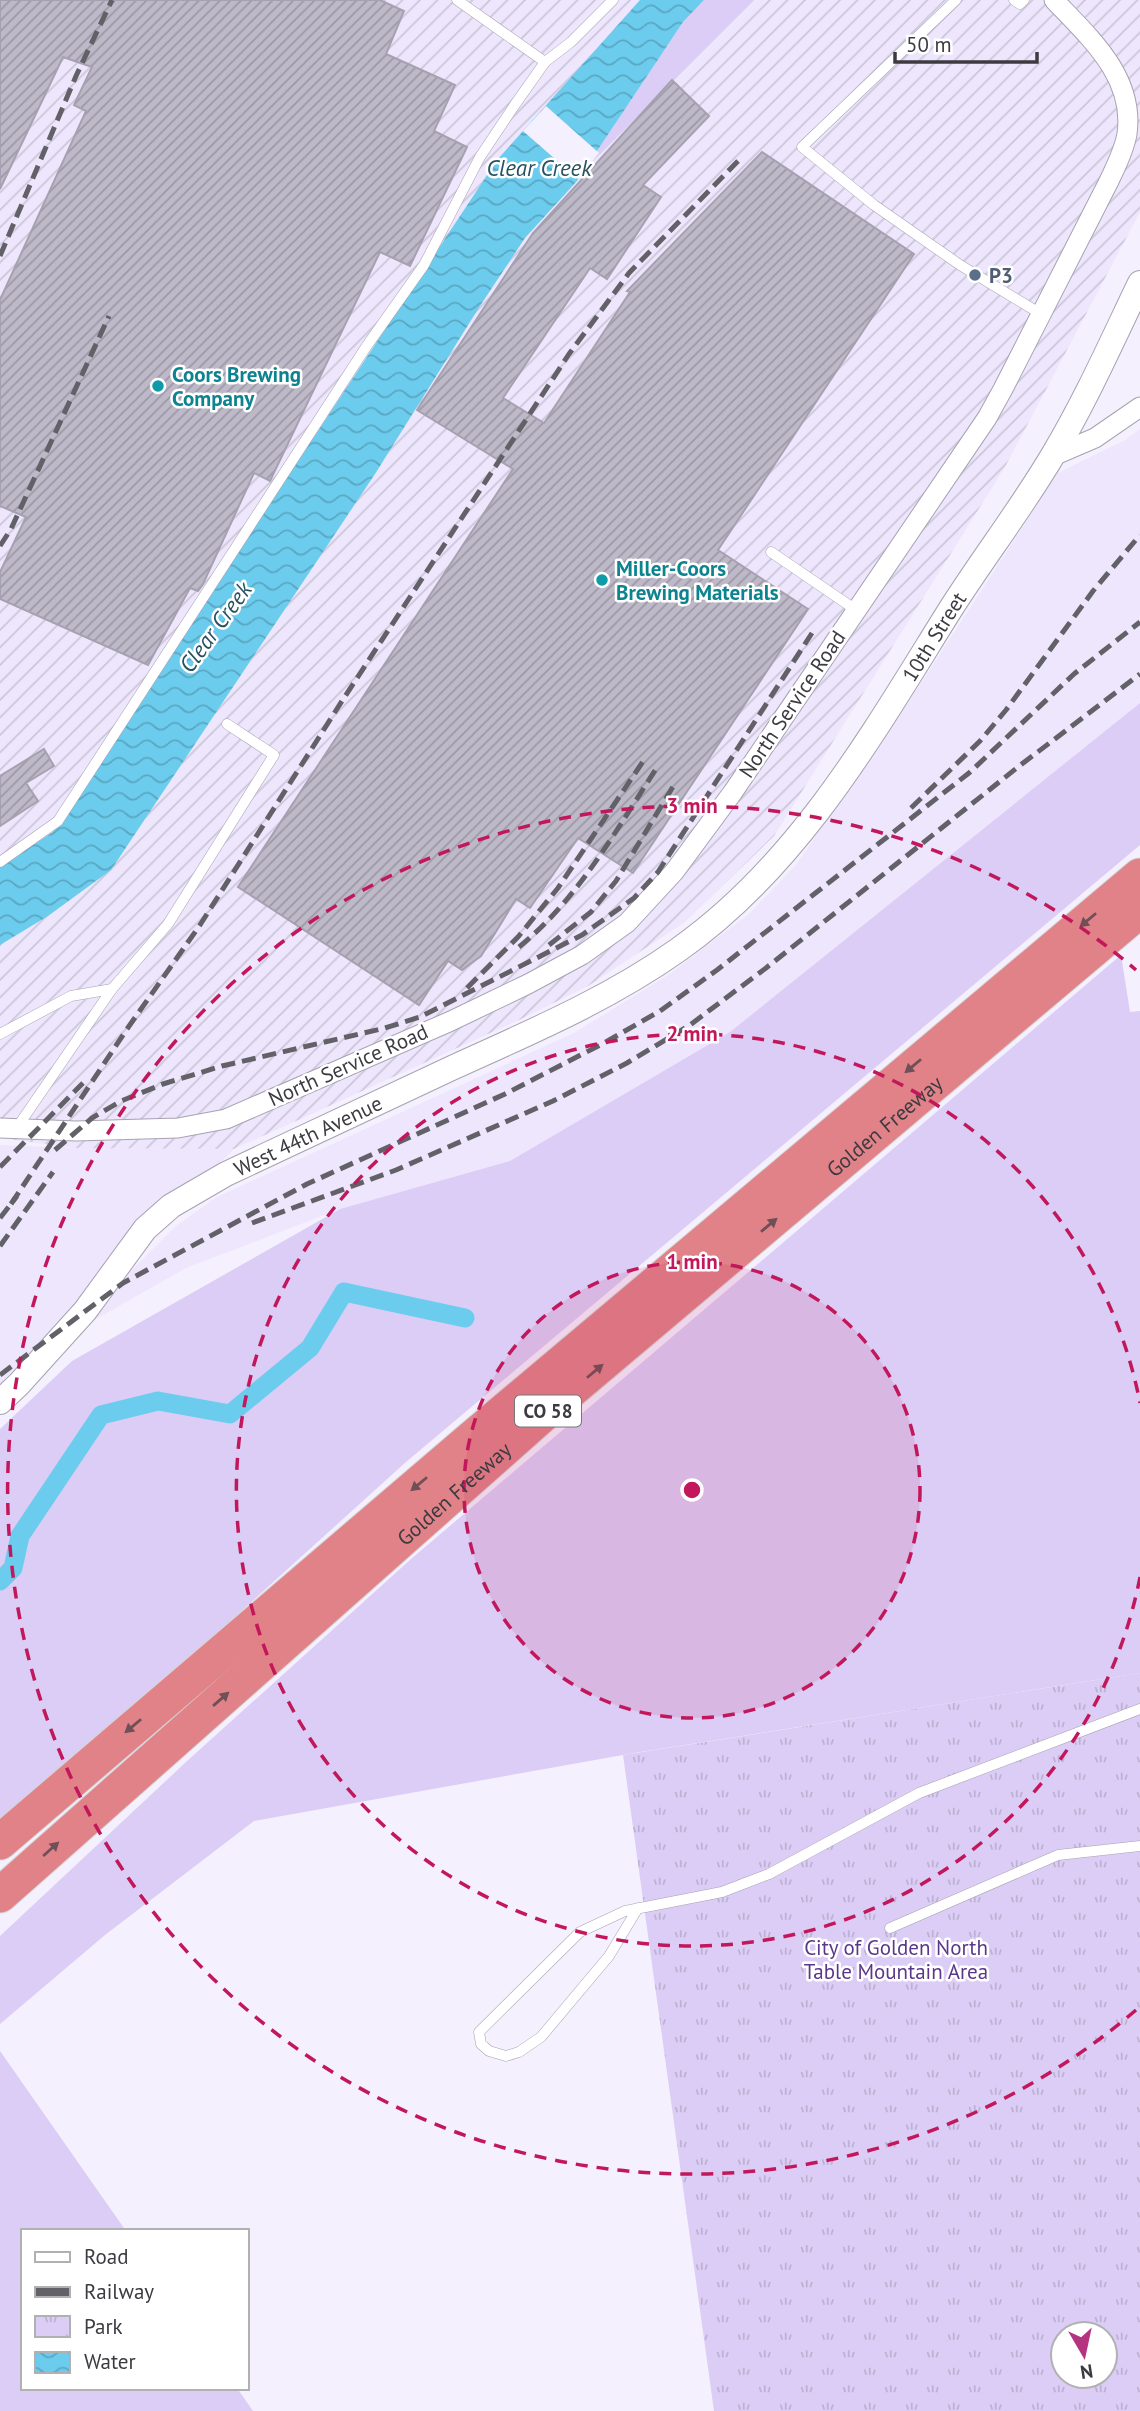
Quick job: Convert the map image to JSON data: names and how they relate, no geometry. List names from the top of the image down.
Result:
{
  "streets": {
    "highway": ["Golden Freeway", "CO 58"],
    "street": ["10th Street", "North Service Road", "West 44th Avenue"]
  },
  "crossings": [
    ["10th Street", "West 44th Avenue"]
  ],
  "water": ["Clear Creek"],
  "parks": ["City of Golden North Table Mountain Area"],
  "places": ["P3", "Coors Brewing Company", "Miller-Coors Brewing Materials"],
  "legend": [
    "Road",
    "Railway",
    "Park",
    "Water"
  ],
  "scale_bar": "50 m",
  "north": "bottom",
  "rings": ["3 min", "2 min", "1 min"]
}
